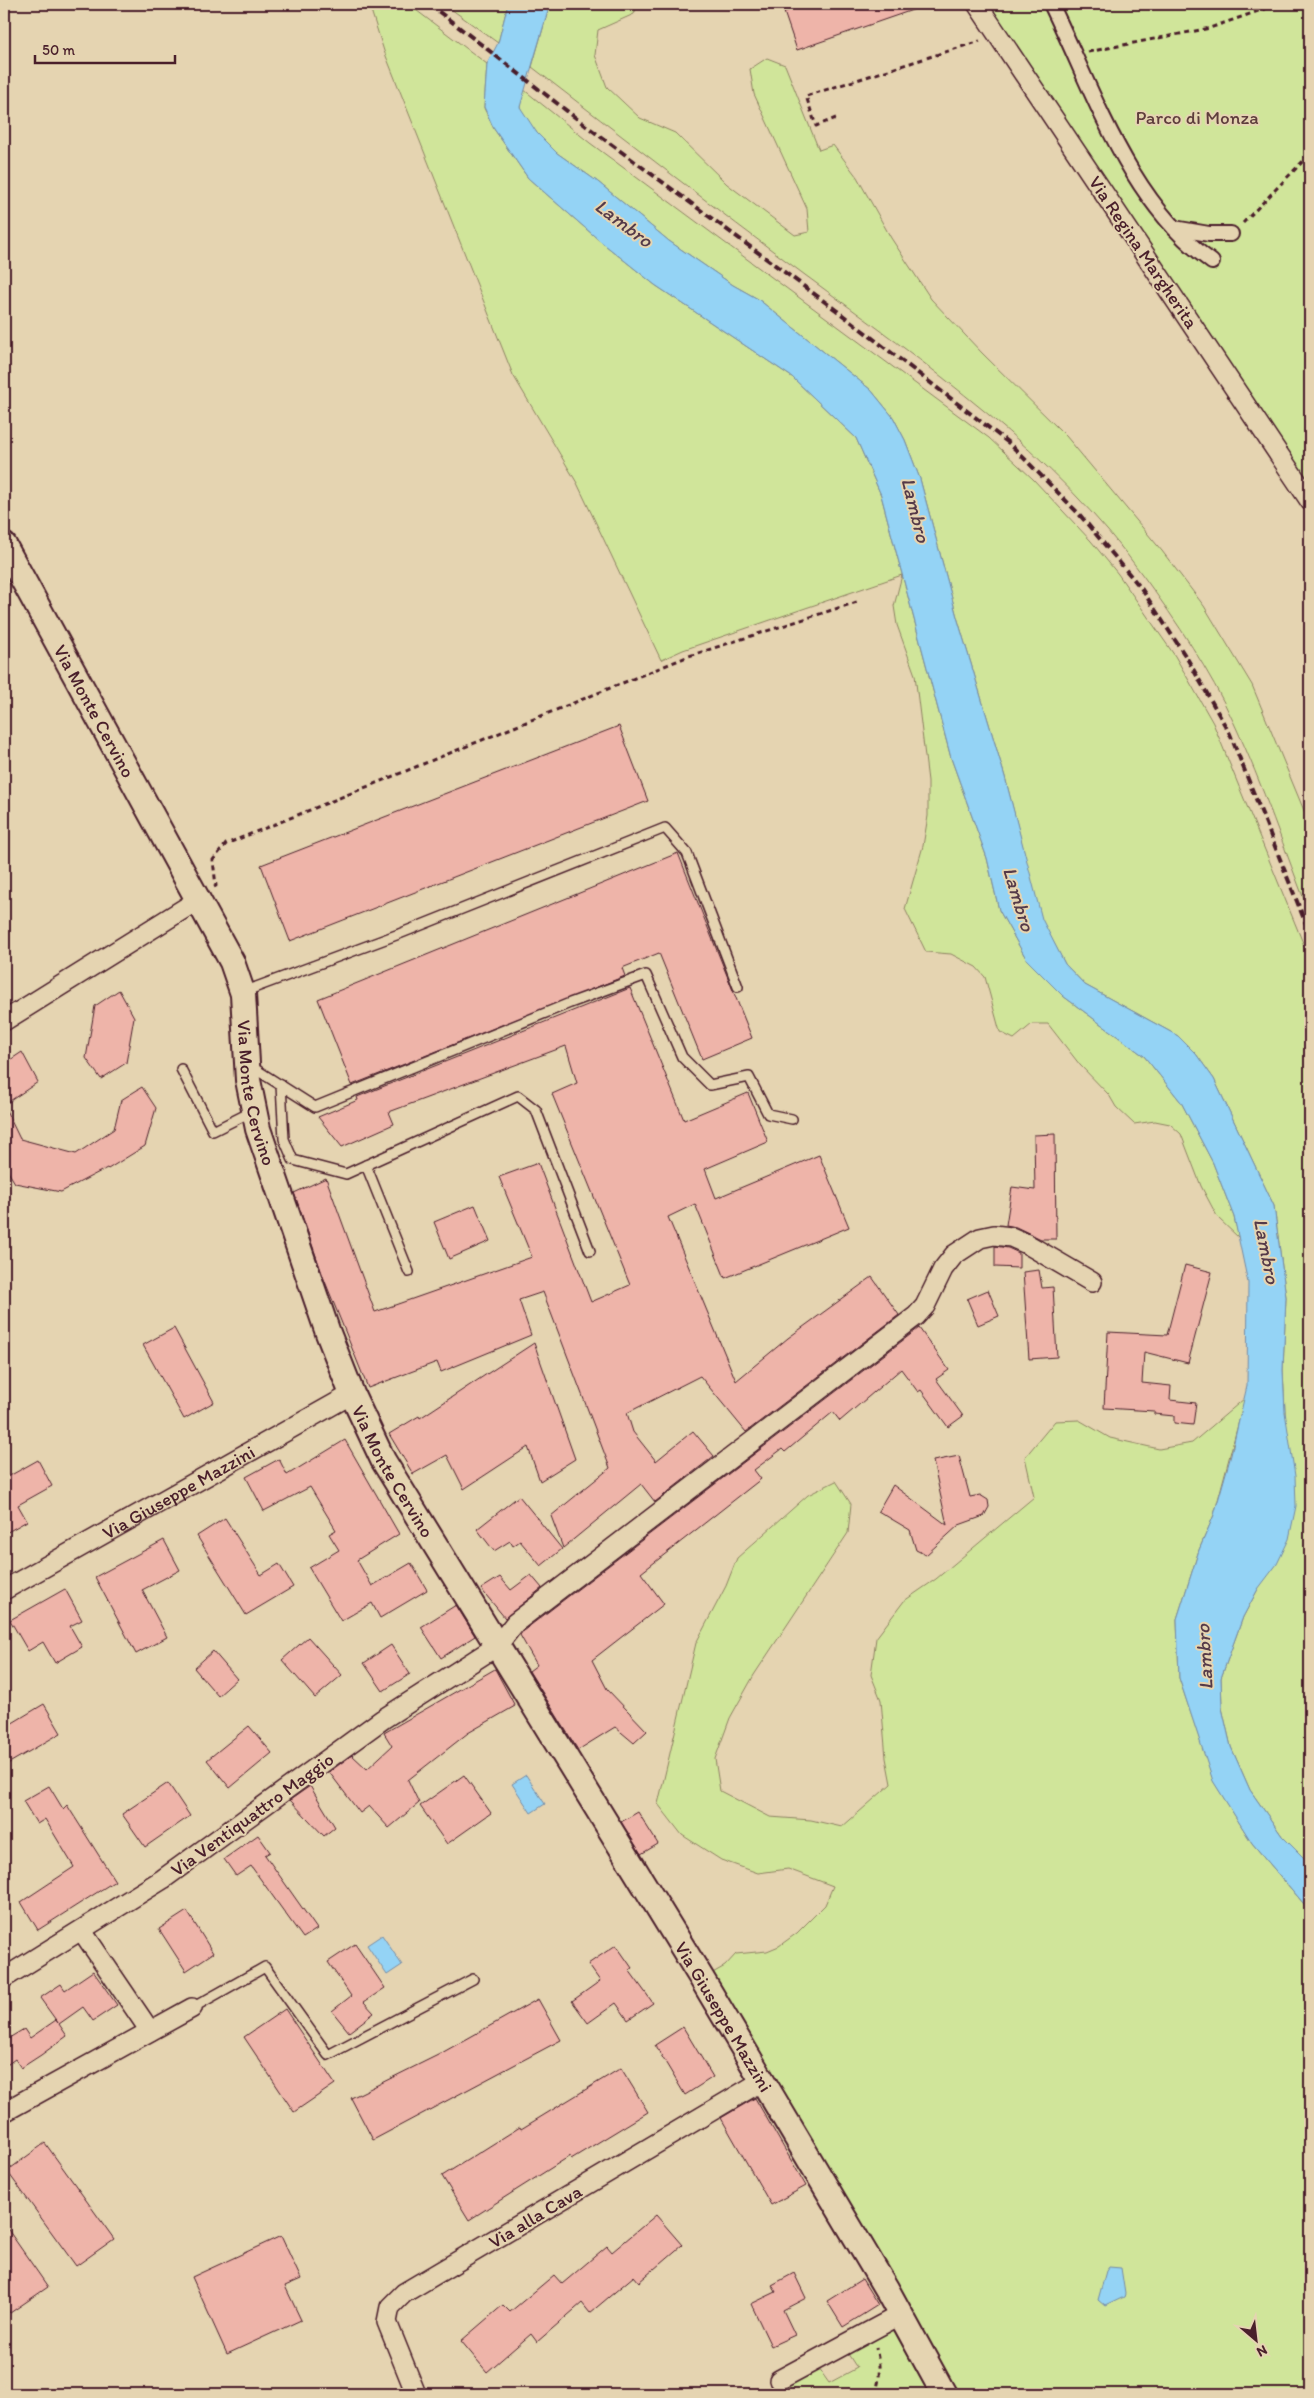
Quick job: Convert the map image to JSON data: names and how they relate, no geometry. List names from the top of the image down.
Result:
{
  "streets": {
    "street": [
      "Via Regina Margherita",
      "Via Monte Cervino",
      "Via Giuseppe Mazzini",
      "Via Ventiquattro Maggio",
      "Via alla Cava"
    ]
  },
  "crossings": [
    ["Via Monte Cervino", "Via Giuseppe Mazzini"],
    ["Via Monte Cervino", "Via Ventiquattro Maggio"],
    ["Via Giuseppe Mazzini", "Via Ventiquattro Maggio"],
    ["Via Giuseppe Mazzini", "Via alla Cava"]
  ],
  "water": ["Lambro"],
  "parks": ["Parco di Monza"],
  "scale_bar": "50 m",
  "north": "bottom right"
}
